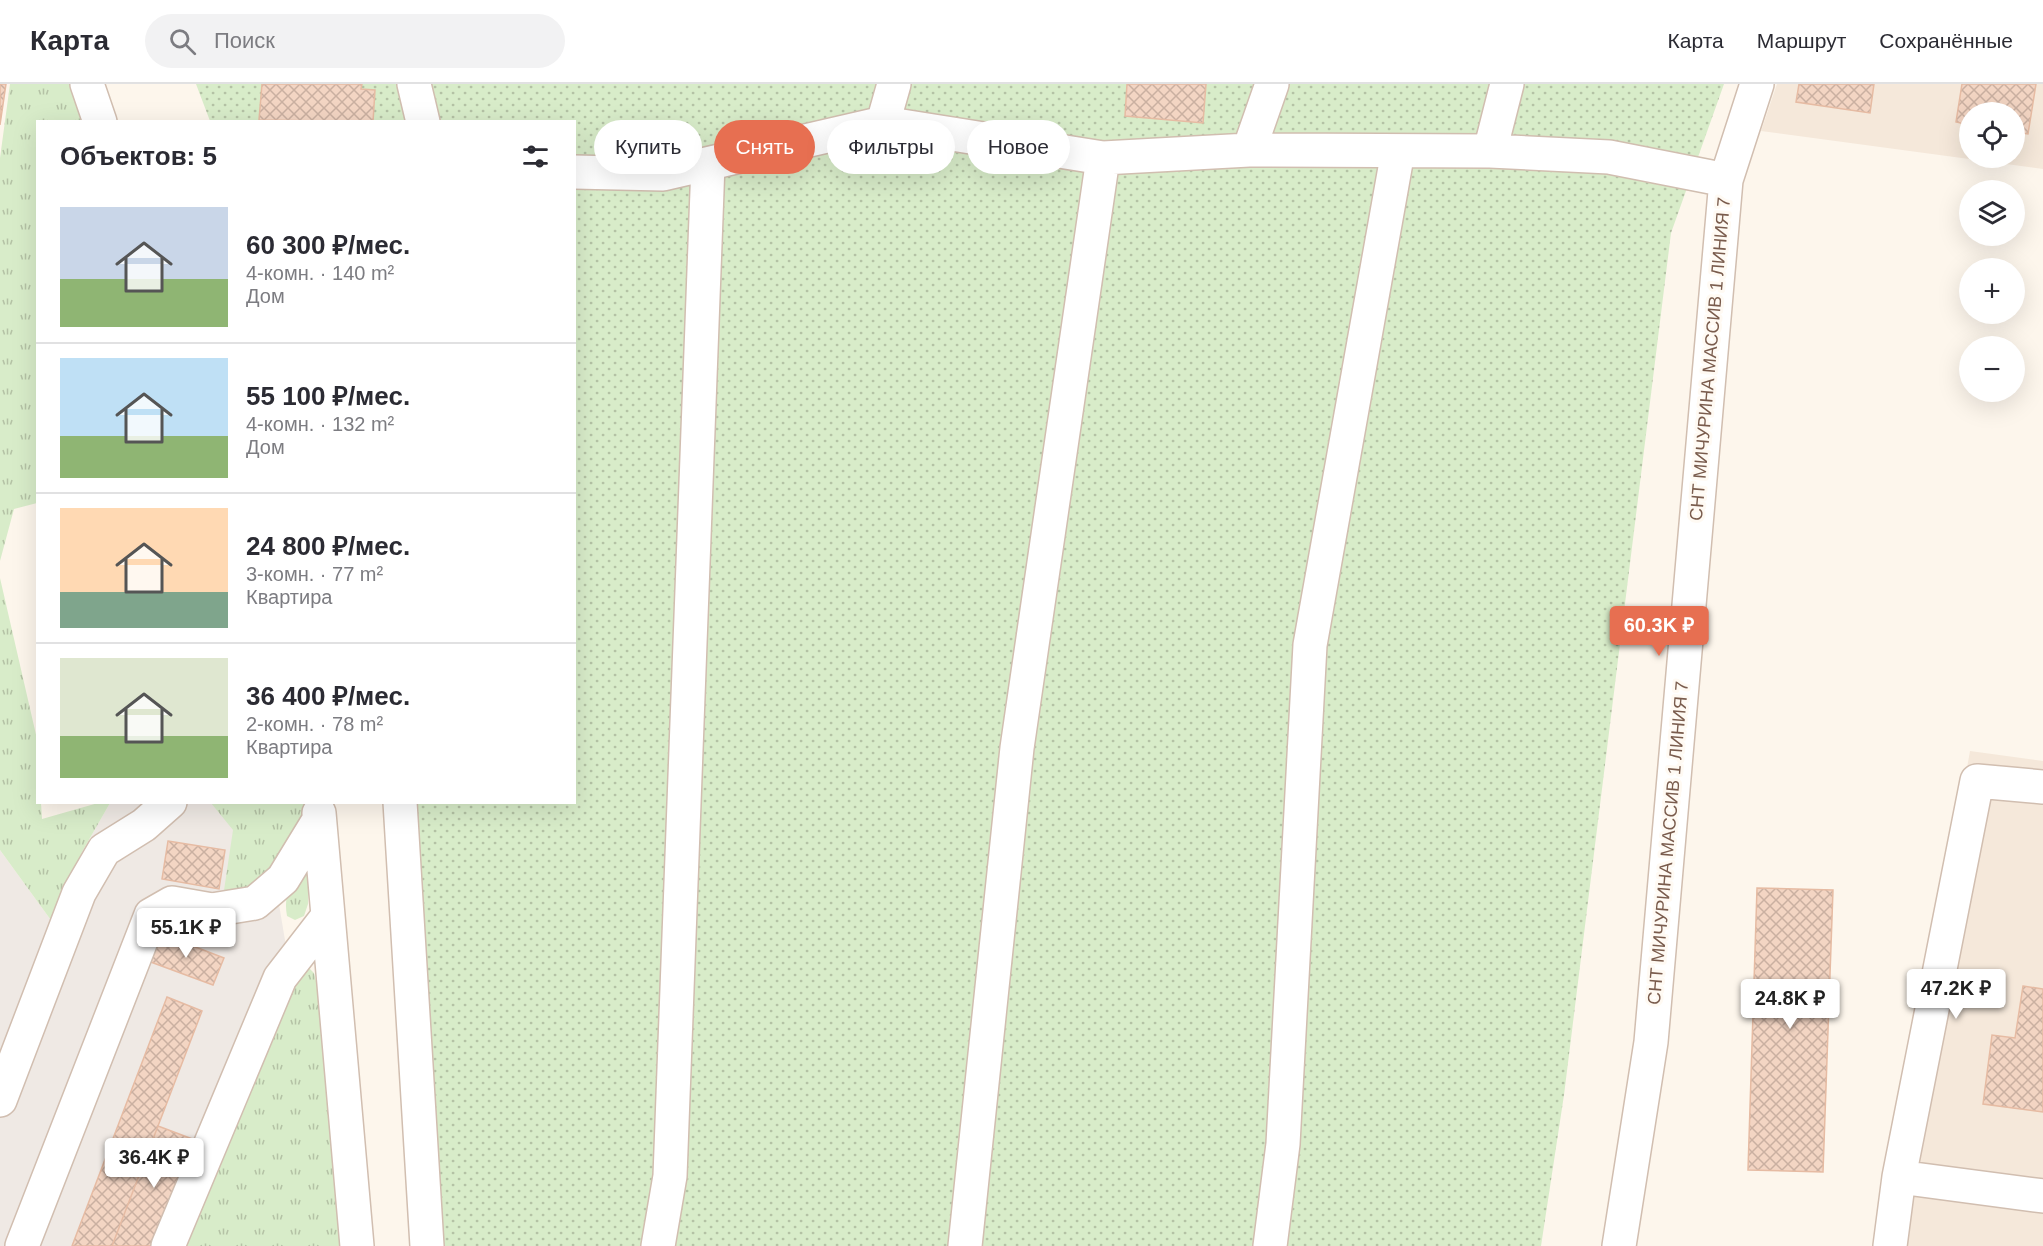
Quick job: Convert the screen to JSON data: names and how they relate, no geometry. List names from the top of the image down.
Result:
{
  "streets": {
    "street": ["СНТ МИЧУРИНА МАССИВ 1 ЛИНИЯ 7"]
  },
  "page": {
    "header": "Карта",
    "search": "Поиск",
    "nav": ["Карта", "Маршрут", "Сохранённые"],
    "map_buttons": ["+", "−"],
    "chip": [
      "Купить",
      "Снять",
      "Фильтры",
      "Новое"
    ],
    "heading": "Объектов: 5",
    "list": [
      {
        "name": "60 300 ₽/мес.",
        "note": "4-комн. · 140 m² · Дом"
      },
      {
        "name": "55 100 ₽/мес.",
        "note": "4-комн. · 132 m² · Дом"
      },
      {
        "name": "24 800 ₽/мес.",
        "note": "3-комн. · 77 m² · Квартира"
      },
      {
        "name": "36 400 ₽/мес.",
        "note": "2-комн. · 78 m² · Квартира"
      }
    ],
    "price": [
      "60.3K ₽",
      "55.1K ₽",
      "47.2K ₽",
      "24.8K ₽",
      "36.4K ₽"
    ]
  }
}
